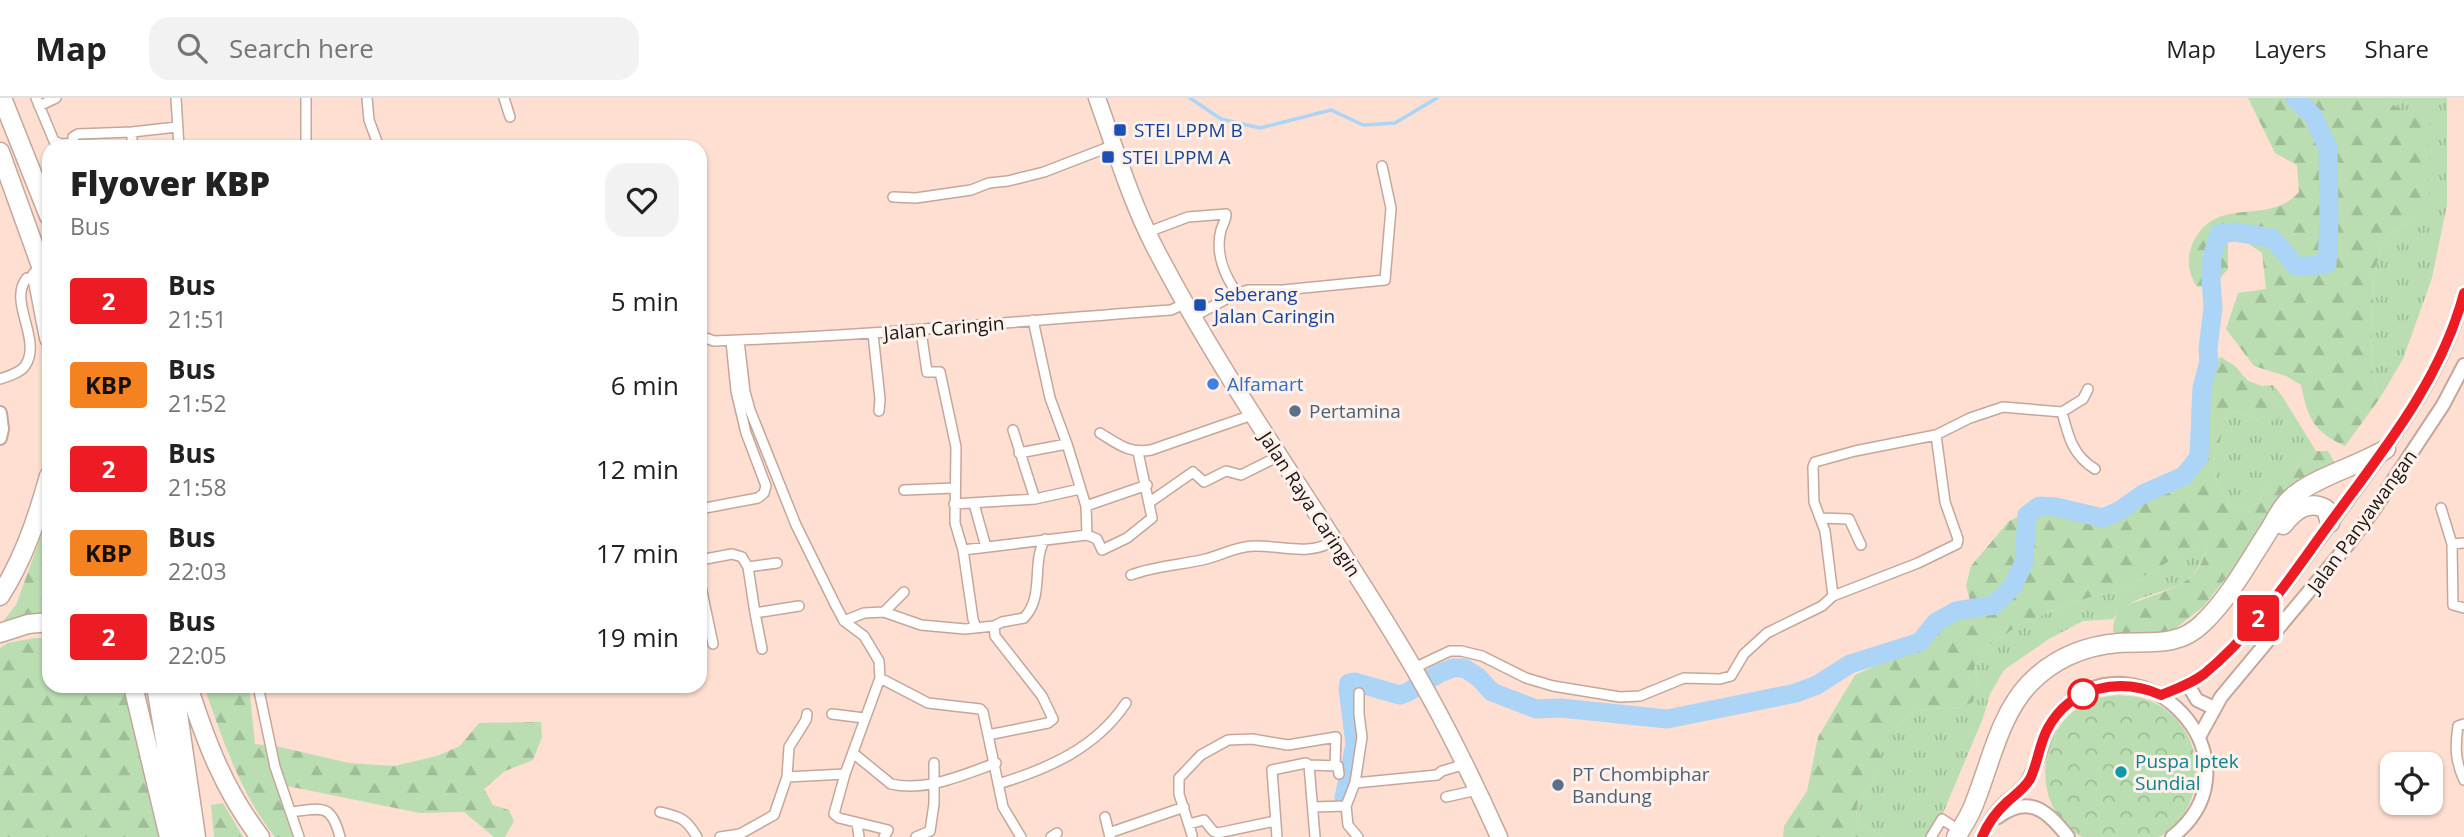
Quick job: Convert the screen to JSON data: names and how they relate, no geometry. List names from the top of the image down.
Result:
{
  "streets": {
    "highway": ["Jalan Raya Caringin"],
    "main road": ["Jalan Panyawangan"],
    "street": ["Jalan Caringin"]
  },
  "crossings": [
    ["Jalan Caringin", "Jalan Raya Caringin"]
  ],
  "places": {
    "transit": ["STEI LPPM B", "STEI LPPM A", "Seberang Jalan Caringin"],
    "other": [
      "Alfamart",
      "Pertamina",
      "Puspa Iptek Sundial",
      "PT Chombiphar Bandung"
    ]
  },
  "lines": ["bus line 2"],
  "page": {
    "header": "Map",
    "search": "Search here",
    "nav": ["Map", "Layers", "Share"],
    "on_map": "2",
    "heading": ["Flyover KBP", "Bus"],
    "list": [
      {
        "mark": "2",
        "name": "Bus",
        "note": "21:51",
        "value": "5 min"
      },
      {
        "mark": "KBP",
        "name": "Bus",
        "note": "21:52",
        "value": "6 min"
      },
      {
        "mark": "2",
        "name": "Bus",
        "note": "21:58",
        "value": "12 min"
      },
      {
        "mark": "KBP",
        "name": "Bus",
        "note": "22:03",
        "value": "17 min"
      },
      {
        "mark": "2",
        "name": "Bus",
        "note": "22:05",
        "value": "19 min"
      }
    ]
  }
}
